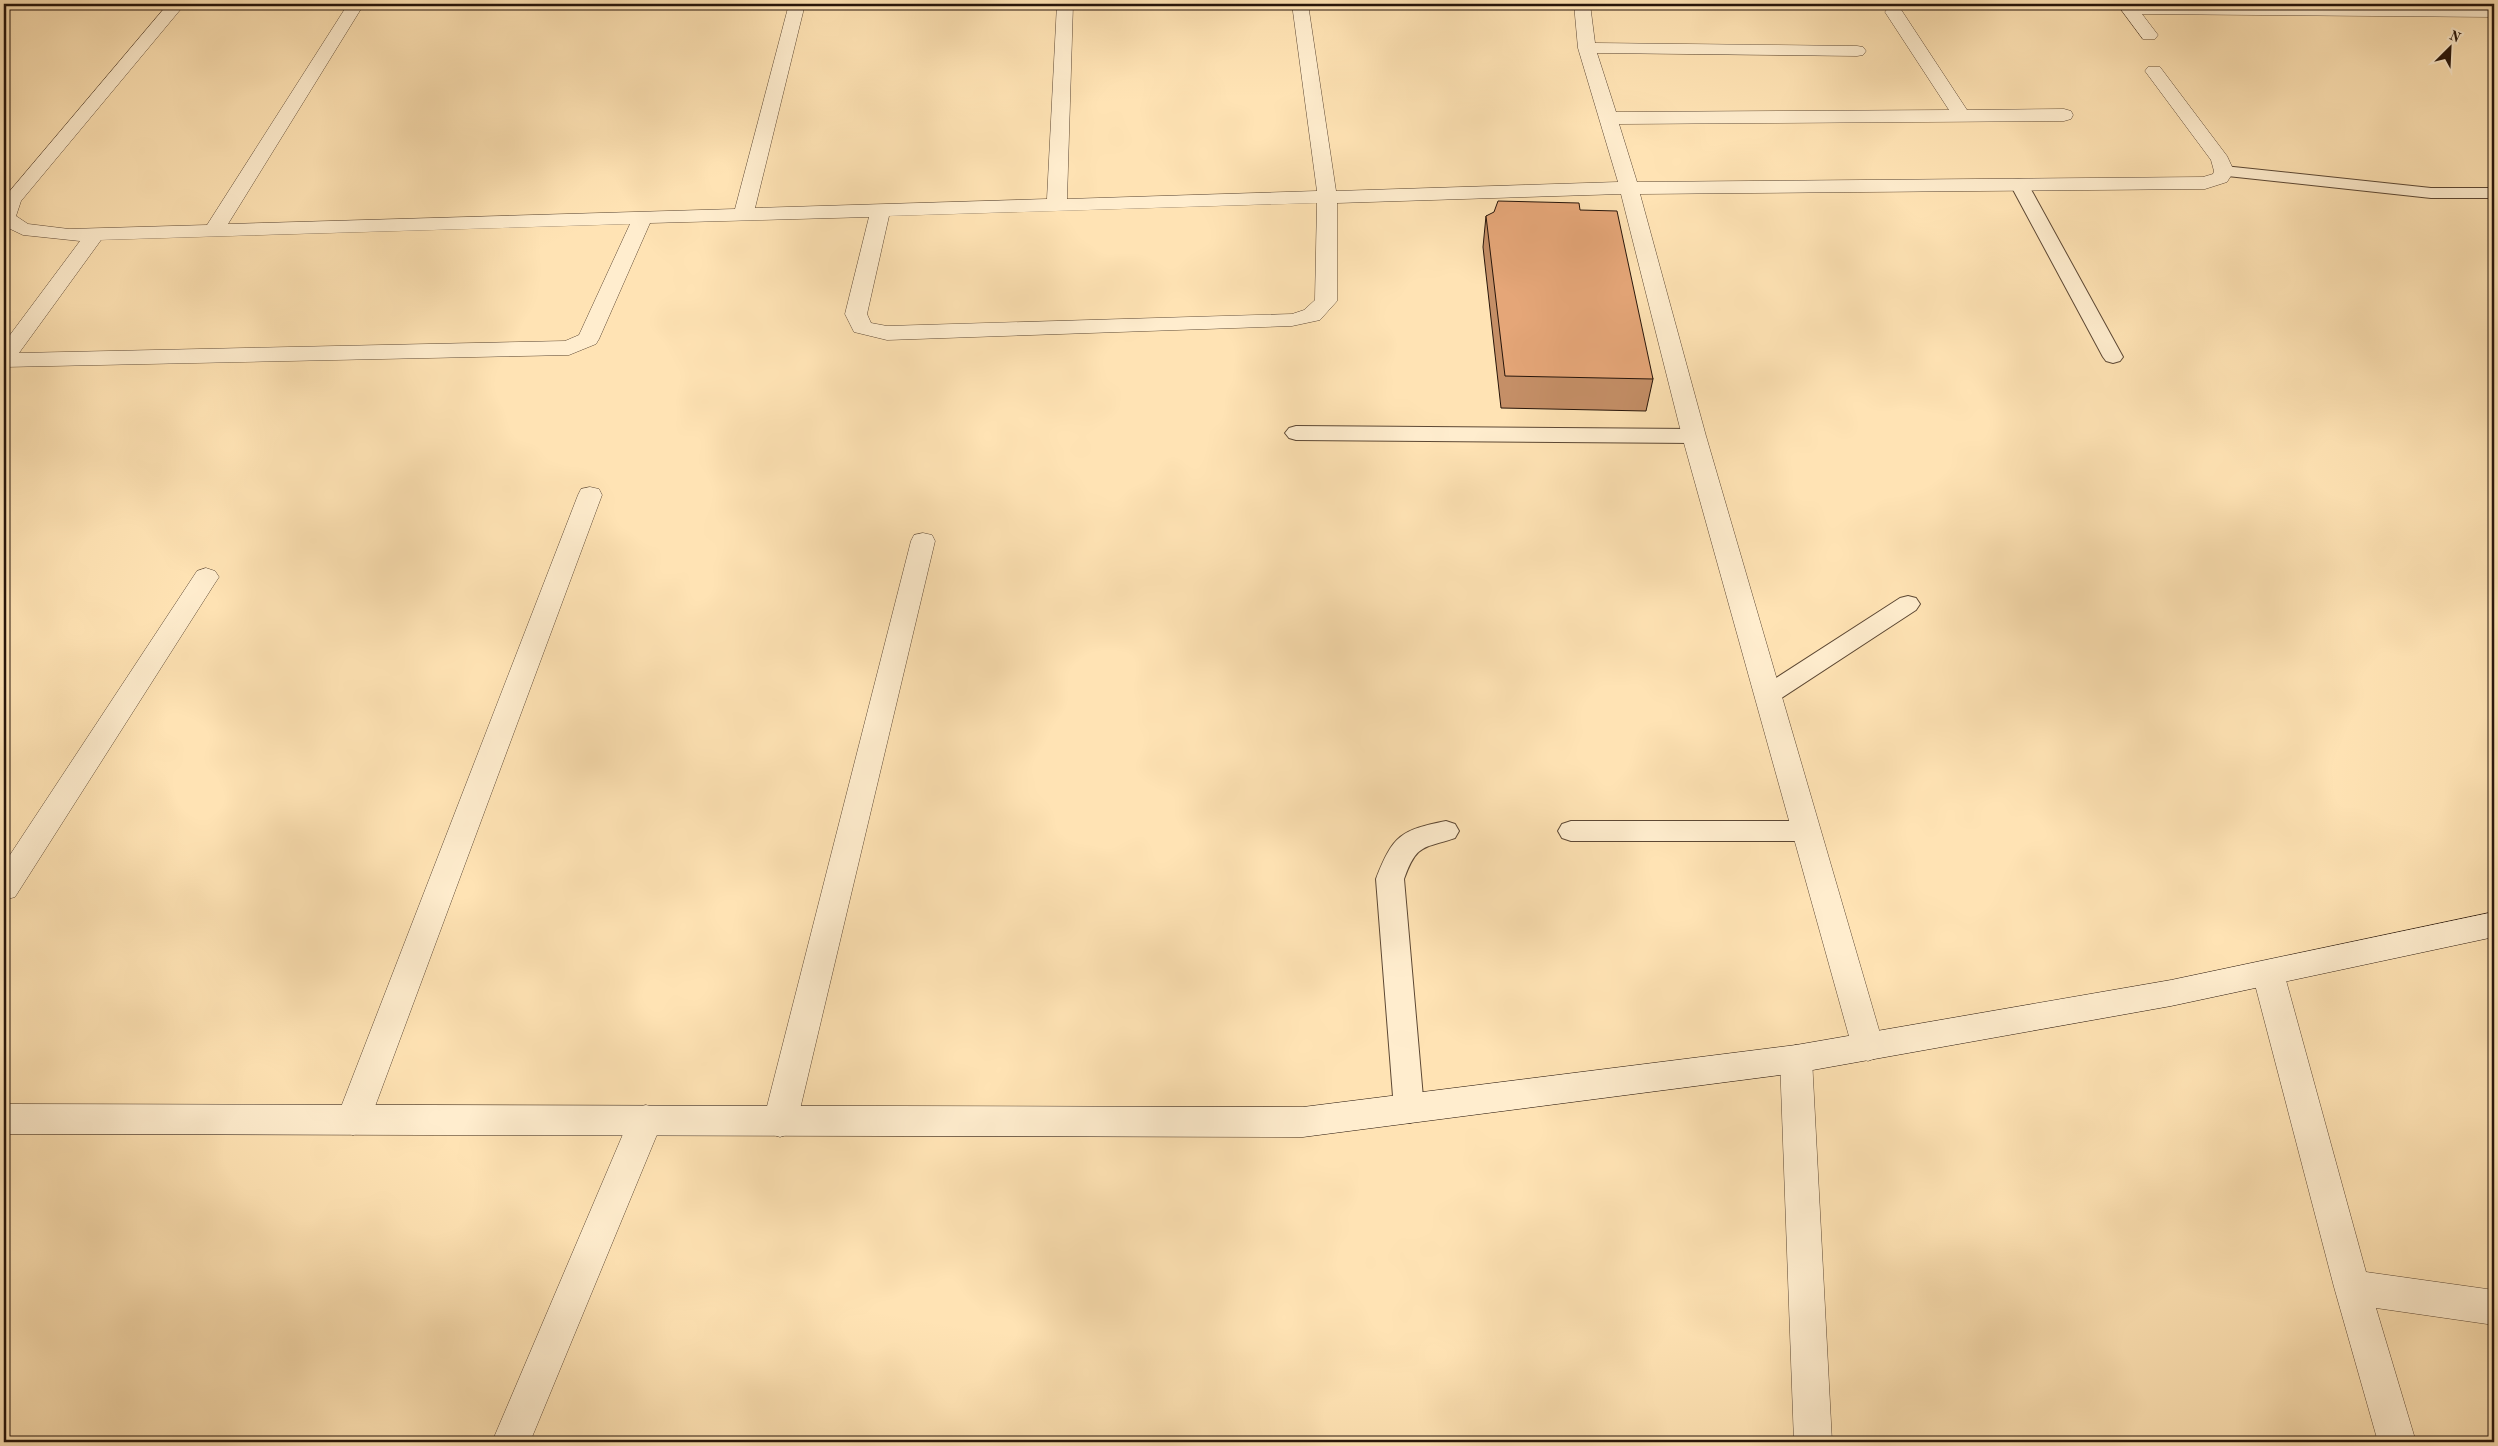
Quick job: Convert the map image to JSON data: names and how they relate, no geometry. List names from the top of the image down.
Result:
{
  "north": "top right"
}
